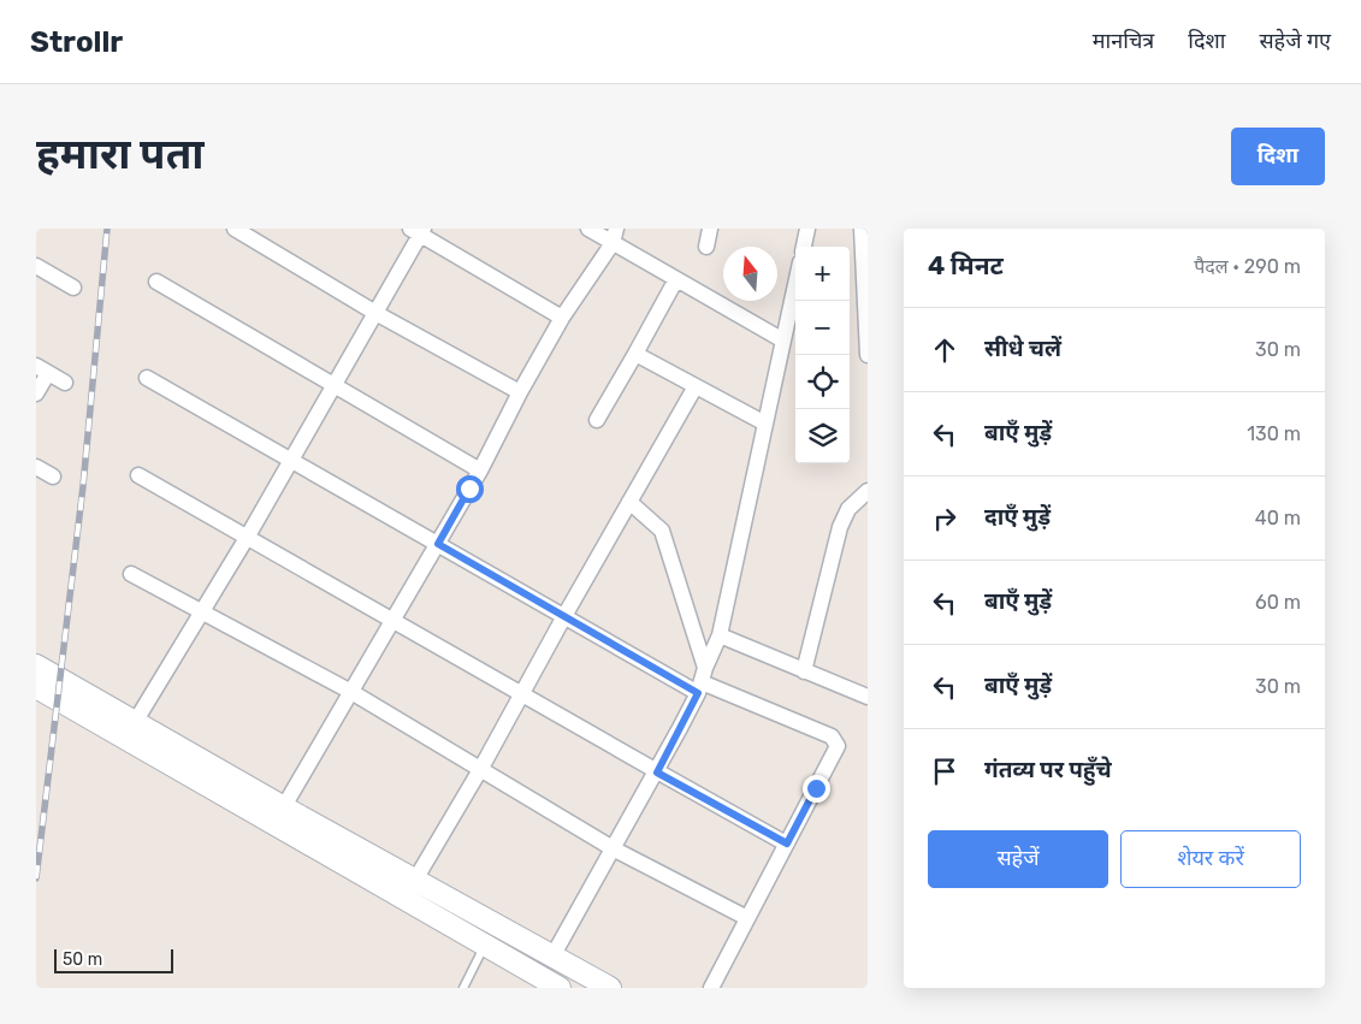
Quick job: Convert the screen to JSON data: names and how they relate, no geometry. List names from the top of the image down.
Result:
{
  "scale_bar": "50 m",
  "north": "top",
  "page": {
    "header": "Strollr",
    "nav": ["मानचित्र", "दिशा", "सहेजे गए"],
    "buttons": [
      "दिशा",
      ["सहेजें", "शेयर करें"]
    ],
    "title": "हमारा पता",
    "heading": ["4 मिनट", "पैदल · 290 m"],
    "map_buttons": ["+", "−"],
    "list": [
      ["सीधे चलें", "30 m"],
      ["बाएँ मुड़ें", "130 m"],
      ["दाएँ मुड़ें", "40 m"],
      ["बाएँ मुड़ें", "60 m"],
      ["बाएँ मुड़ें", "30 m"],
      "गंतव्य पर पहुँचे"
    ],
    "scale": "50 m"
  }
}
